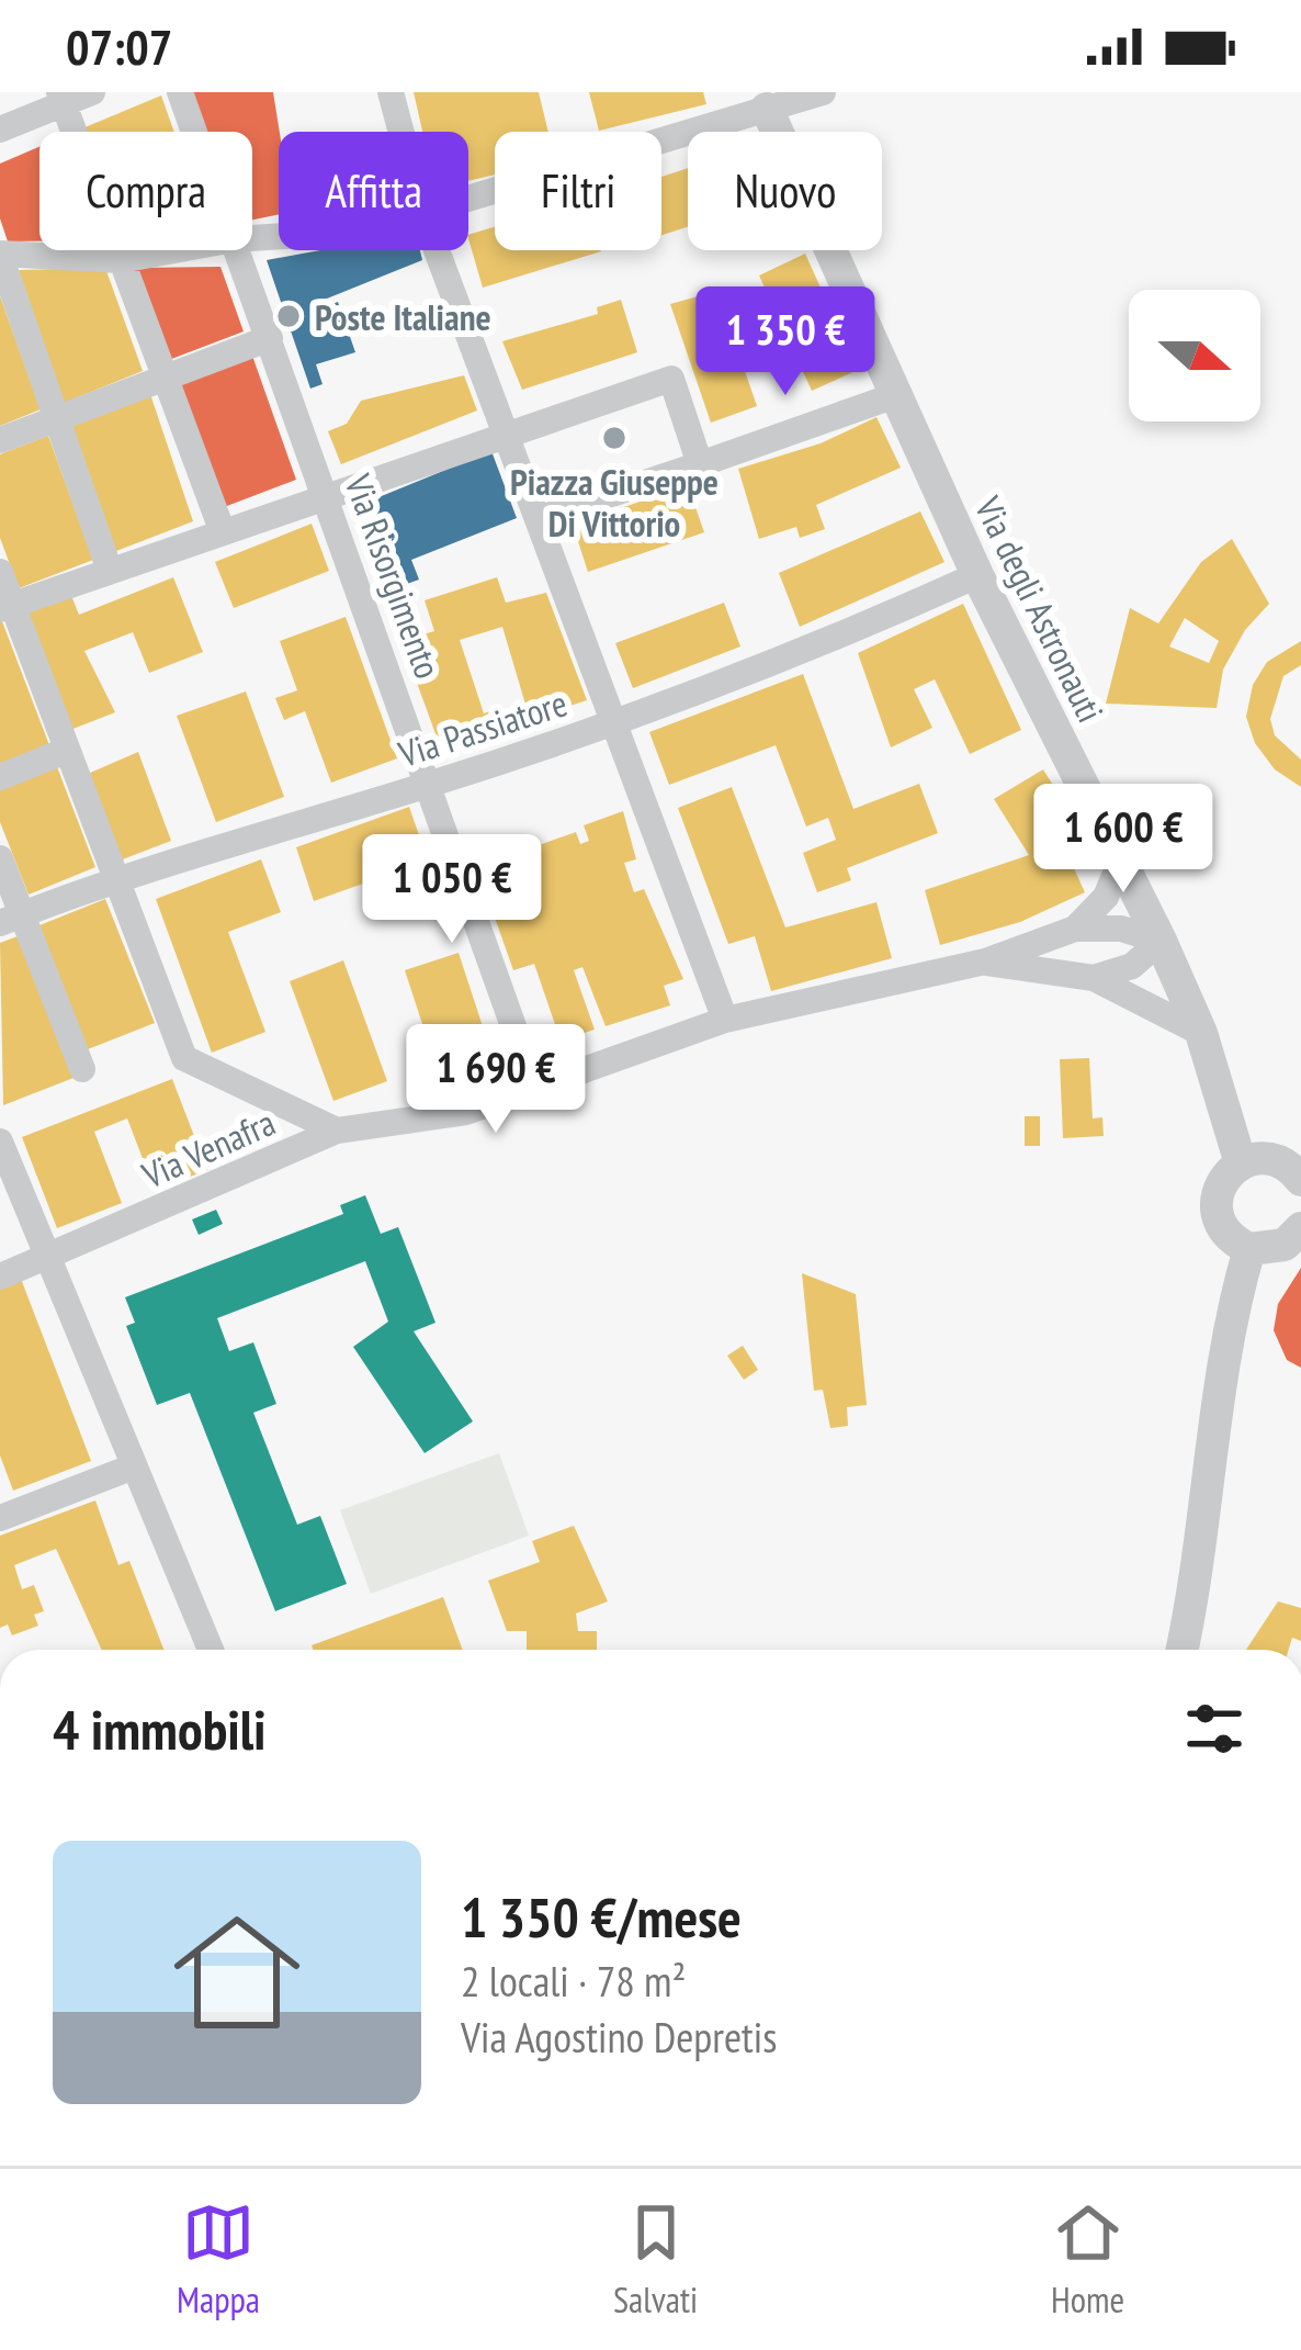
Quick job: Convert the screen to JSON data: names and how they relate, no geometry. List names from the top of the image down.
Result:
{
  "streets": {
    "street": [
      "Via Risorgimento",
      "Via degli Astronauti",
      "Via Passiatore",
      "Via Venafra"
    ]
  },
  "crossings": [
    ["Via Risorgimento", "Via Passiatore"],
    ["Via Risorgimento", "Via Venafra"],
    ["Via degli Astronauti", "Via Passiatore"],
    ["Via degli Astronauti", "Via Venafra"]
  ],
  "places": ["Poste Italiane", "Piazza Giuseppe Di Vittorio"],
  "north": "right",
  "page": {
    "status": "07:07",
    "chip": [
      "Compra",
      "Affitta",
      "Filtri",
      "Nuovo"
    ],
    "price": [
      "1 350 €",
      "1 600 €",
      "1 050 €",
      "1 690 €"
    ],
    "heading": "4 immobili",
    "list": [
      {
        "name": "1 350 €/mese",
        "note": "2 locali · 78 m² · Via Agostino Depretis"
      }
    ],
    "tabs": ["Mappa", "Salvati", "Home"]
  }
}
